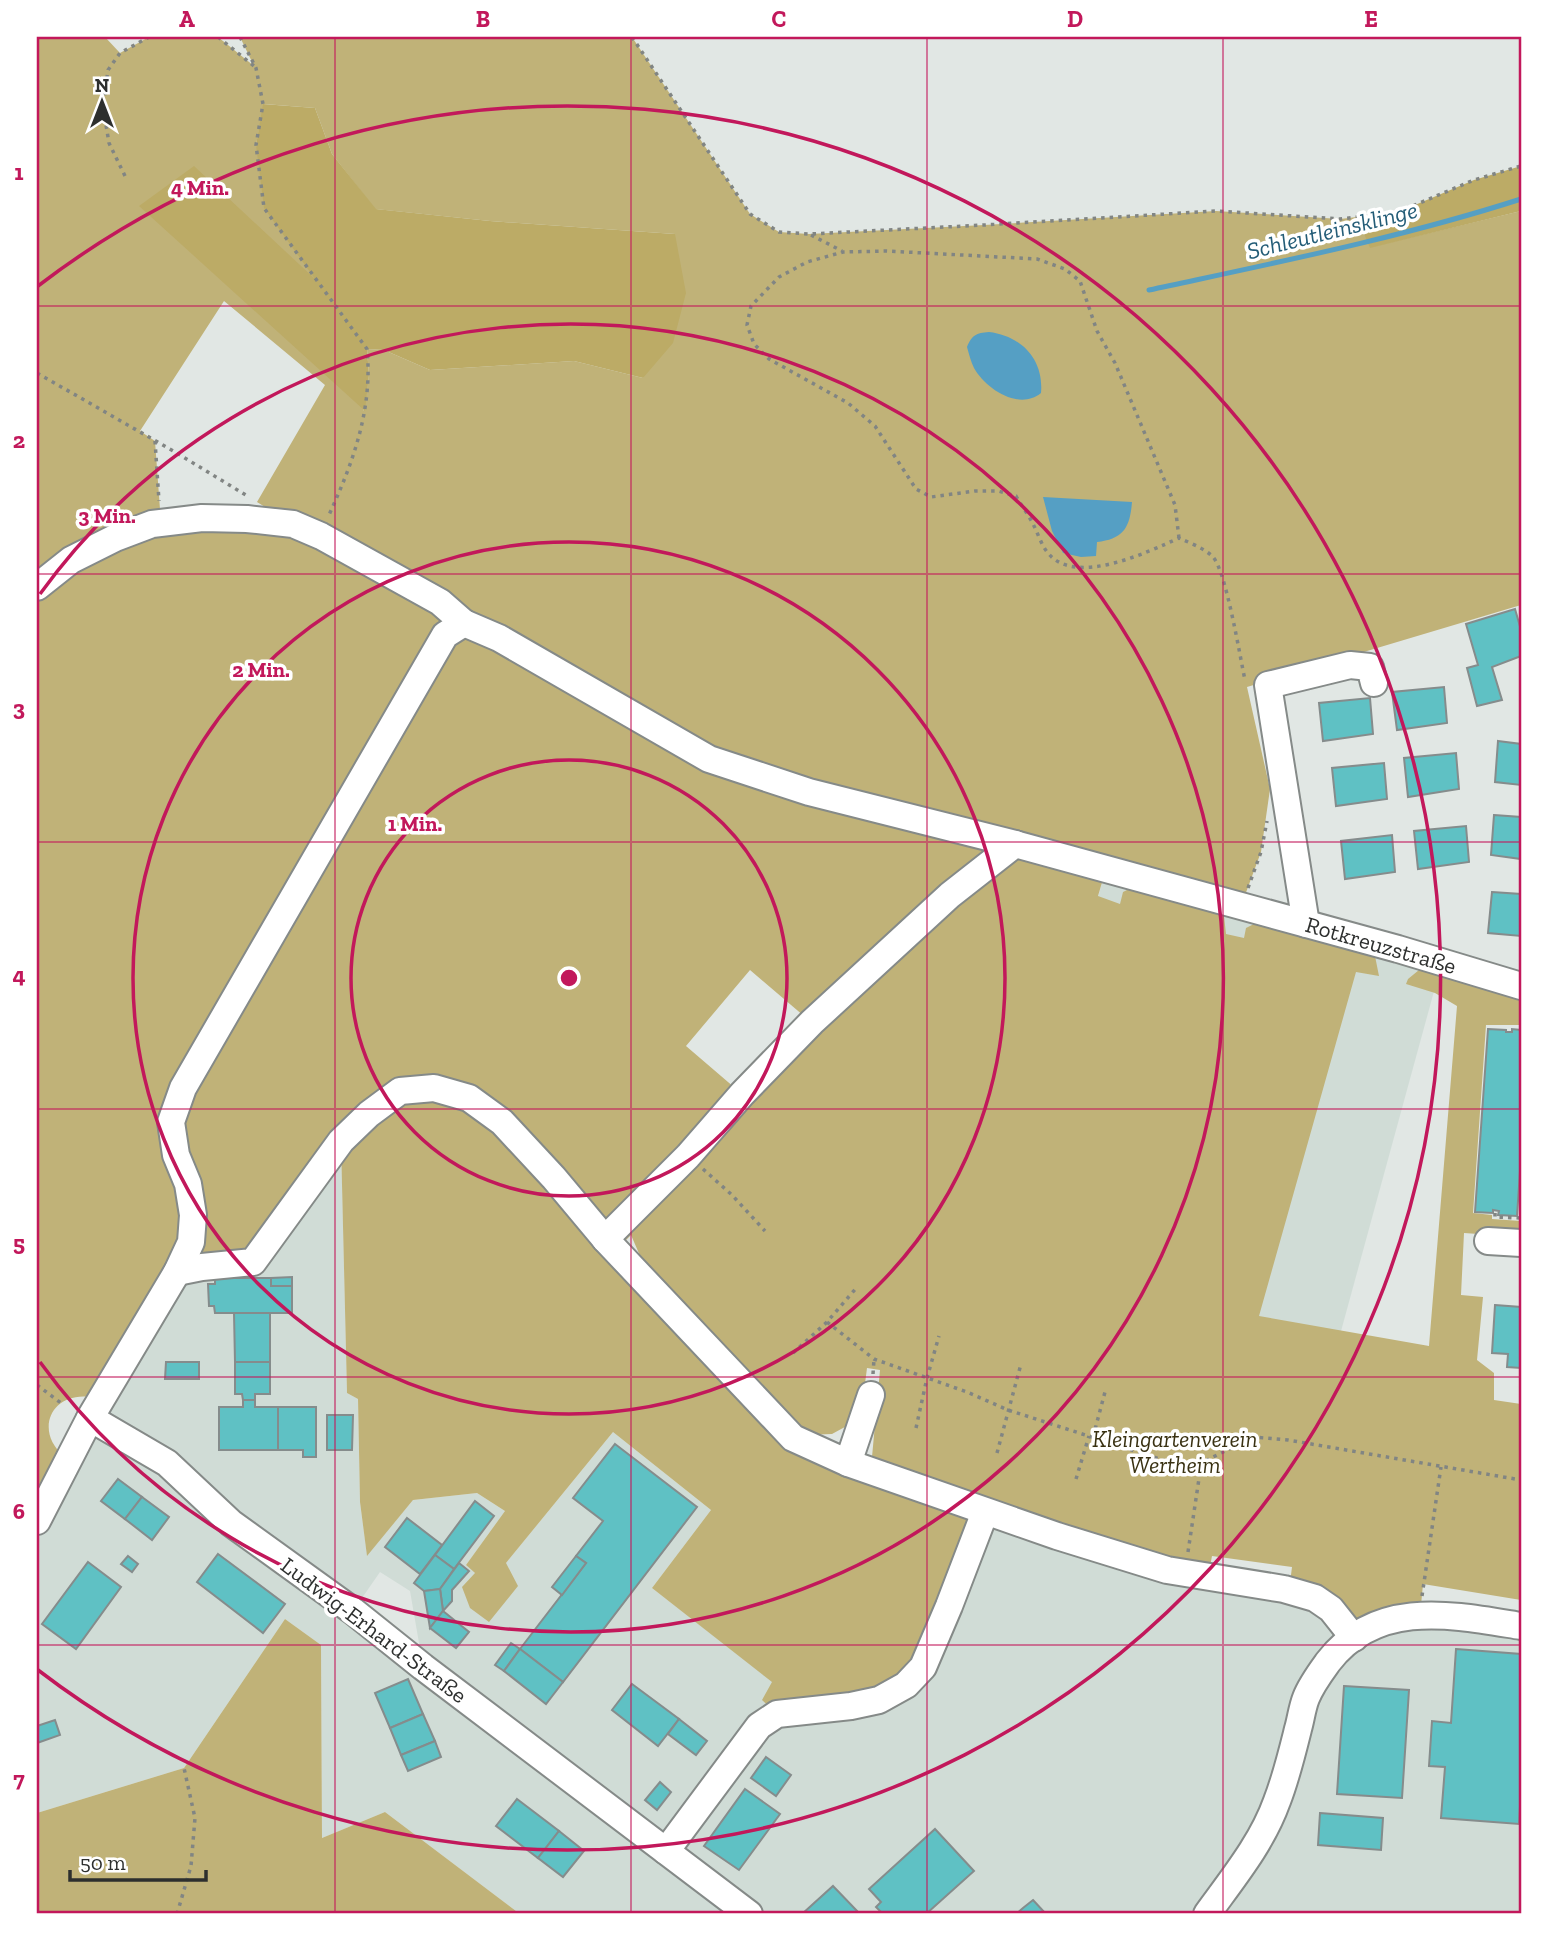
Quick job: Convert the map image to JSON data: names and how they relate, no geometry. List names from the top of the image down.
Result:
{
  "streets": {
    "street": ["Rotkreuzstraße", "Ludwig-Erhard-Straße"]
  },
  "water": ["Schleutleinsklinge"],
  "parks": ["Kleingartenverein Wertheim"],
  "scale_bar": "50 m",
  "north": "top",
  "grid": {
    "columns": [
      "A",
      "B",
      "C",
      "D",
      "E"
    ],
    "rows": [
      "1",
      "2",
      "3",
      "4",
      "5",
      "6",
      "7"
    ]
  },
  "rings": [
    "4 Min.",
    "3 Min.",
    "2 Min.",
    "1 Min."
  ]
}
